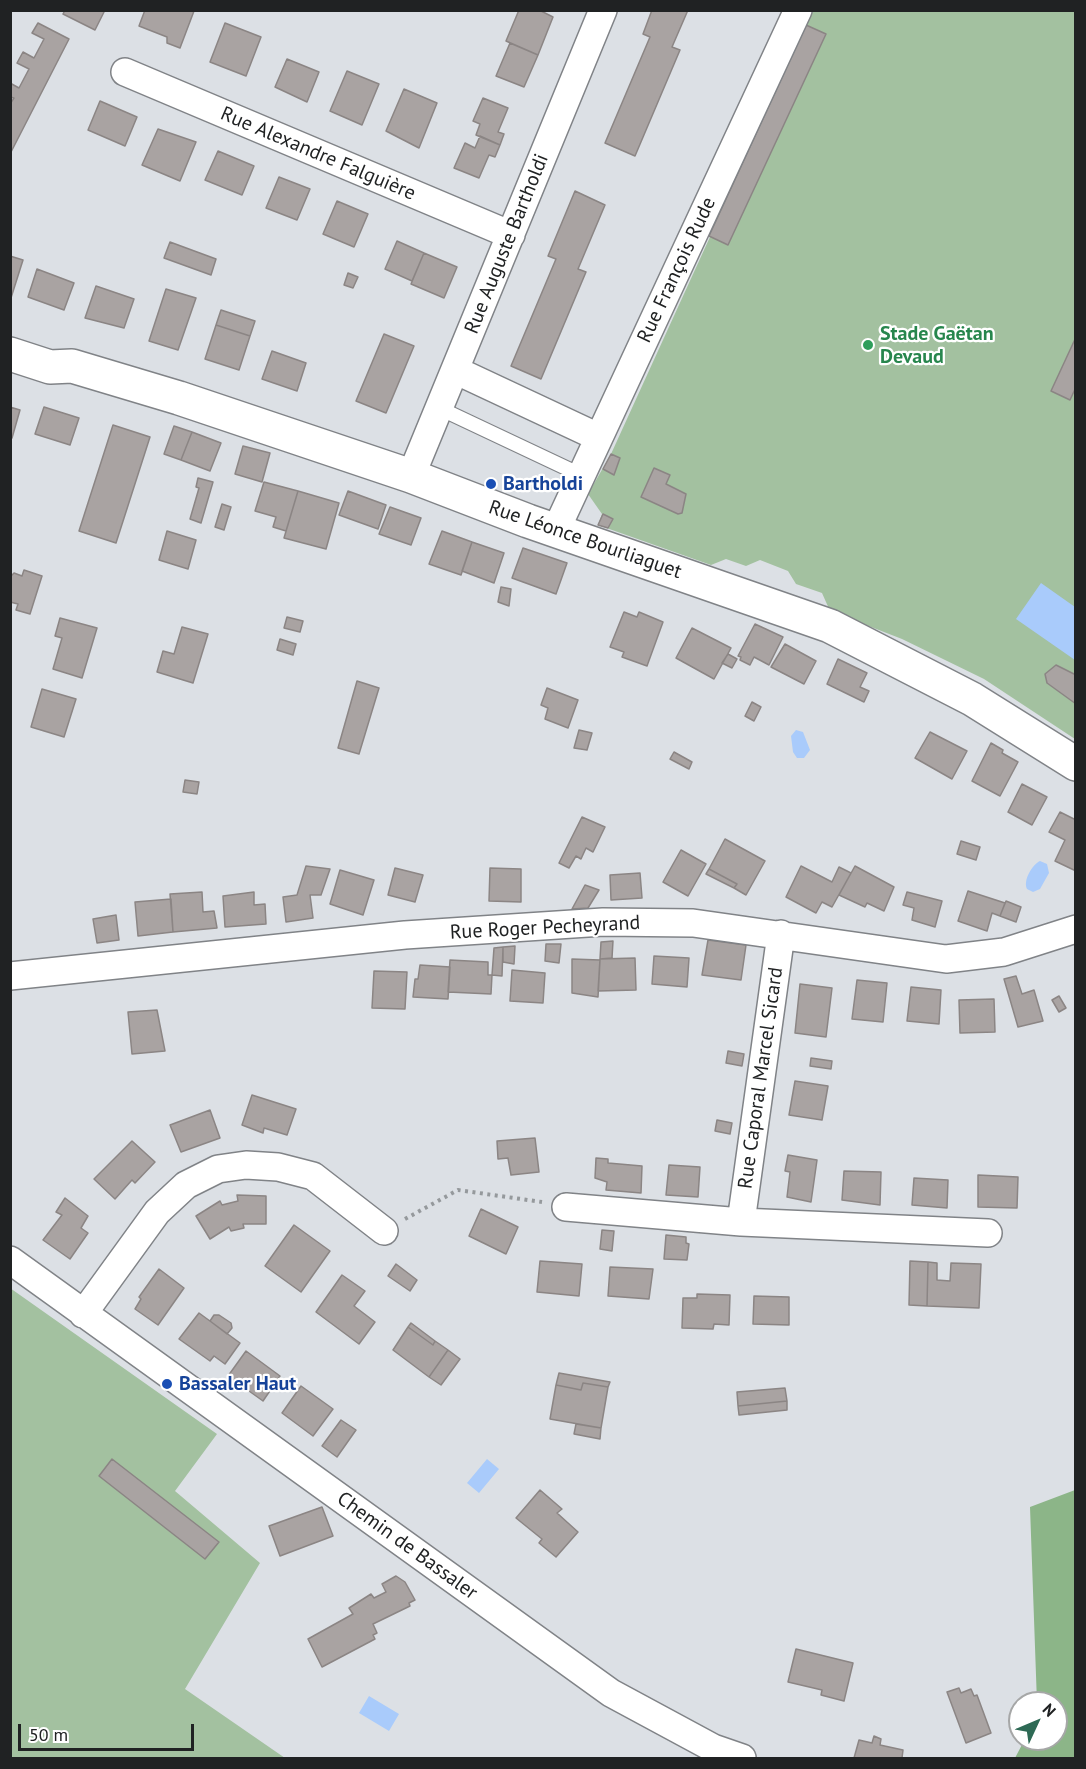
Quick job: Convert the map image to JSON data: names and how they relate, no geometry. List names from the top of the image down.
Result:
{
  "streets": {
    "main road": ["Rue Léonce Bourliaguet"],
    "street": [
      "Rue Alexandre Falguière",
      "Rue Auguste Bartholdi",
      "Rue François Rude",
      "Rue Roger Pecheyrand",
      "Rue Caporal Marcel Sicard",
      "Chemin de Bassaler"
    ]
  },
  "crossings": [
    ["Rue Alexandre Falguière", "Rue Auguste Bartholdi"],
    ["Rue Auguste Bartholdi", "Rue Léonce Bourliaguet"],
    ["Rue François Rude", "Rue Léonce Bourliaguet"],
    ["Rue Roger Pecheyrand", "Rue Caporal Marcel Sicard"]
  ],
  "places": ["Stade Gaëtan Devaud", "Bartholdi", "Bassaler Haut"],
  "scale_bar": "50 m",
  "north": "top right"
}
